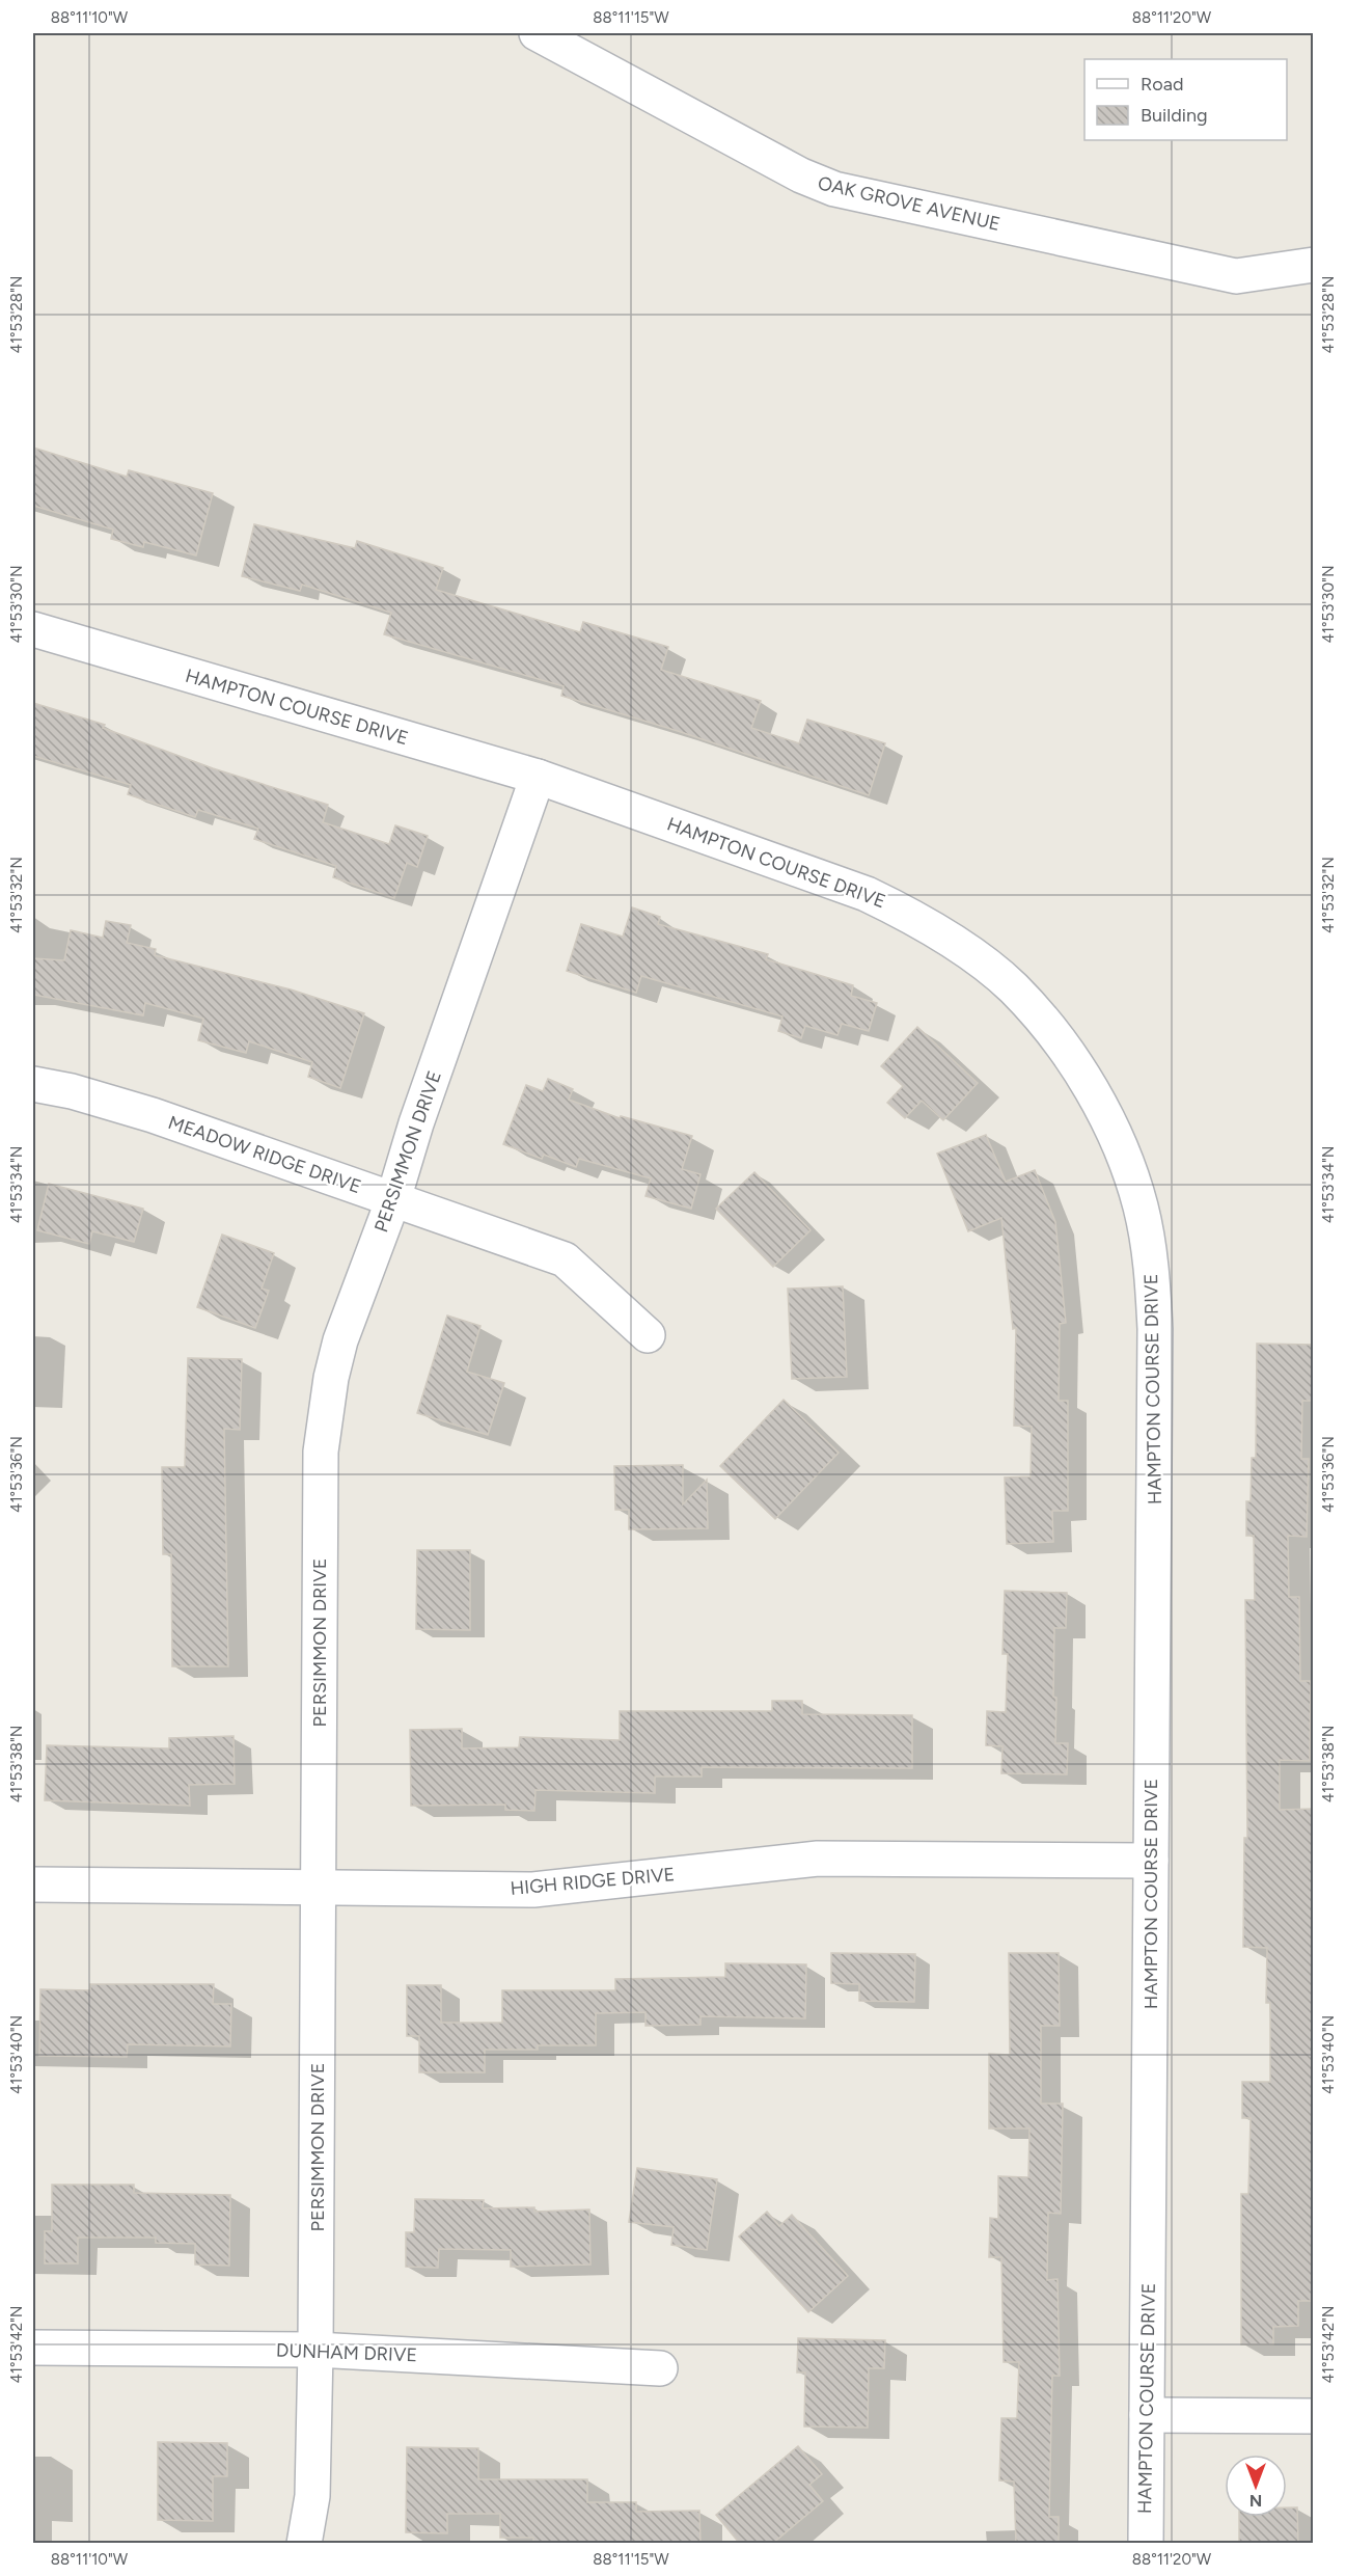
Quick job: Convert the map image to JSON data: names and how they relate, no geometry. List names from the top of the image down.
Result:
{
  "streets": {
    "street": [
      "OAK GROVE AVENUE",
      "HAMPTON COURSE DRIVE",
      "PERSIMMON DRIVE",
      "MEADOW RIDGE DRIVE",
      "HIGH RIDGE DRIVE",
      "DUNHAM DRIVE"
    ]
  },
  "crossings": [
    ["HAMPTON COURSE DRIVE", "PERSIMMON DRIVE"],
    ["HAMPTON COURSE DRIVE", "HIGH RIDGE DRIVE"],
    ["PERSIMMON DRIVE", "MEADOW RIDGE DRIVE"],
    ["PERSIMMON DRIVE", "HIGH RIDGE DRIVE"],
    ["PERSIMMON DRIVE", "DUNHAM DRIVE"]
  ],
  "legend": ["Road", "Building"],
  "north": "bottom",
  "coordinates": [
    "88°11'10\"W",
    "88°11'15\"W",
    "88°11'20\"W",
    "41°53'28\"N",
    "41°53'30\"N",
    "41°53'32\"N",
    "41°53'34\"N",
    "41°53'36\"N",
    "41°53'38\"N",
    "41°53'40\"N",
    "41°53'42\"N"
  ]
}
